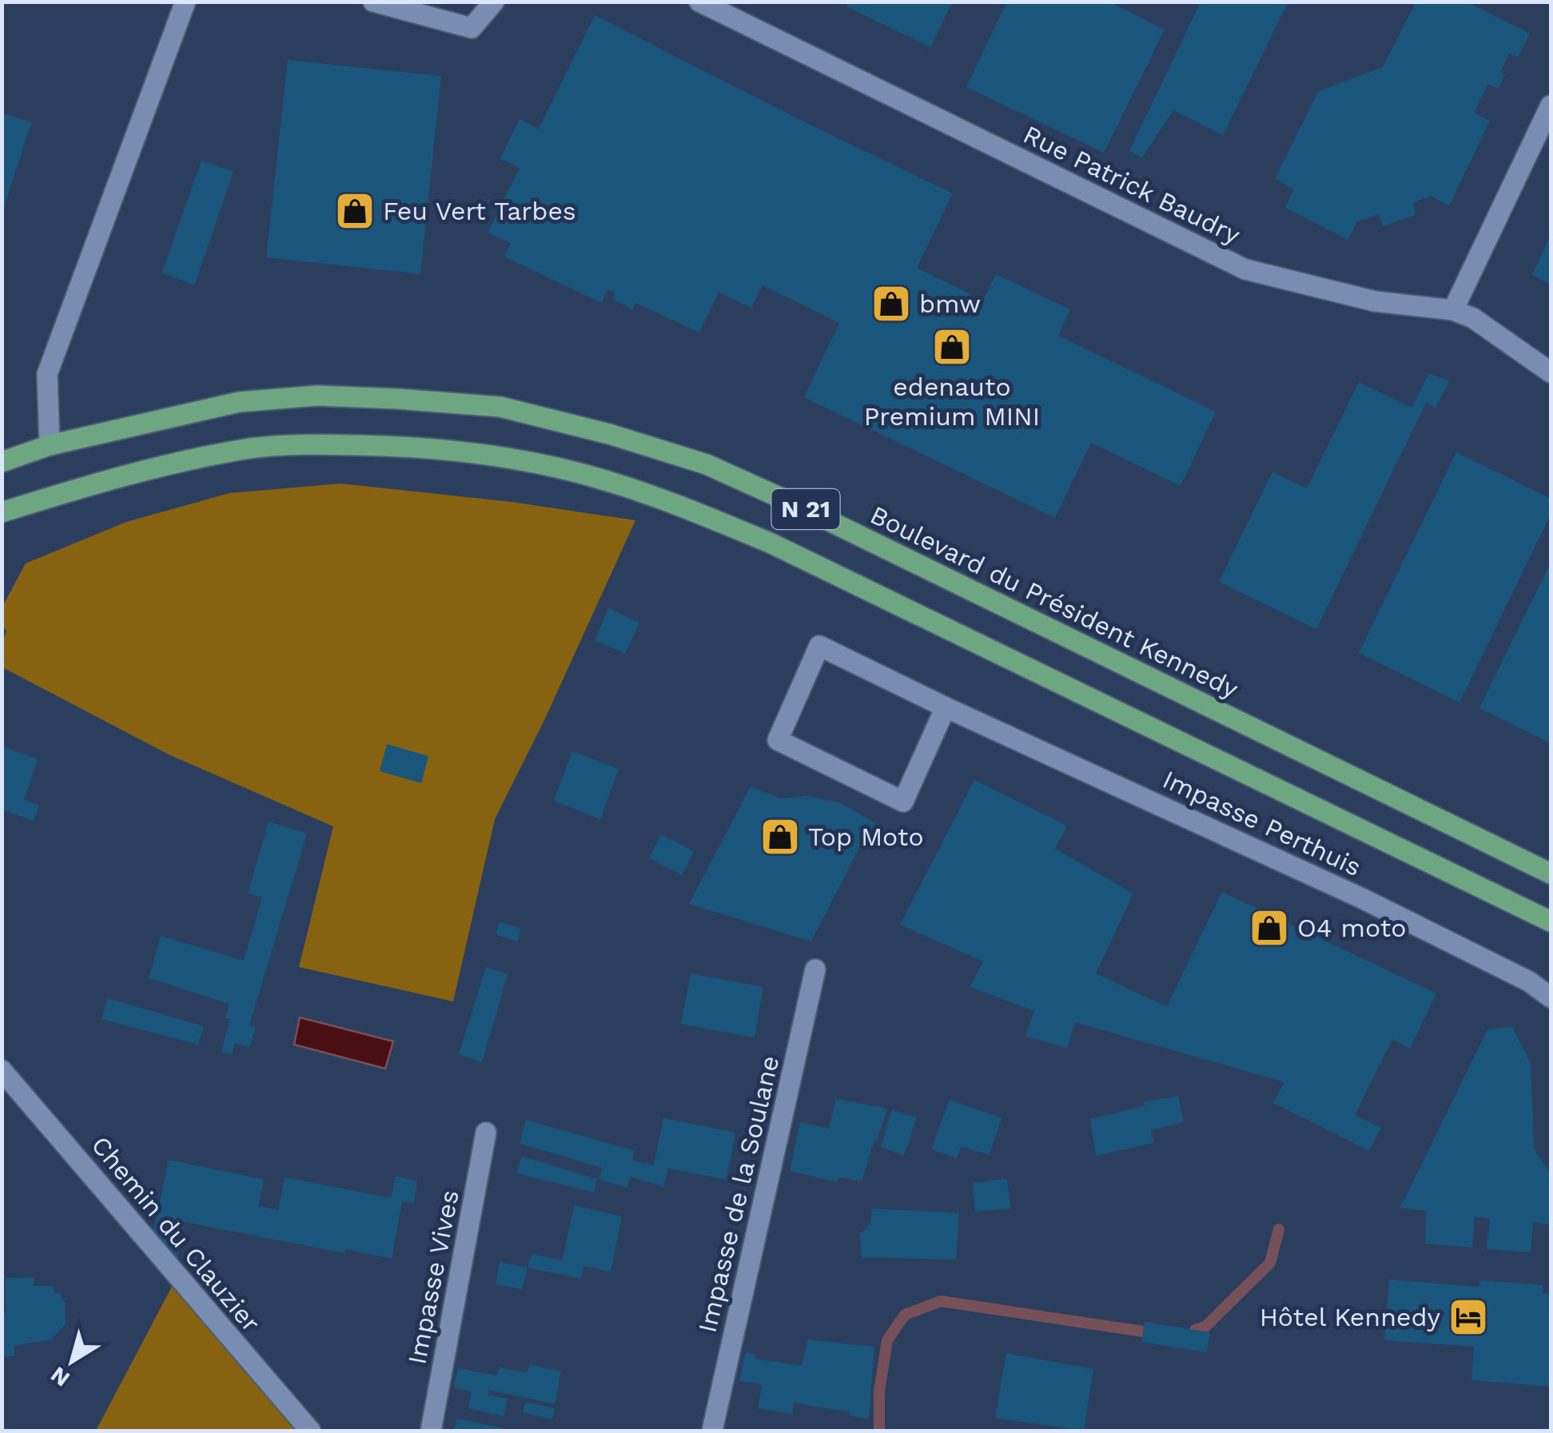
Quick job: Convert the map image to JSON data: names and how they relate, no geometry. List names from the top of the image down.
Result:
{
  "streets": {
    "main road": ["N 21", "Boulevard du Président Kennedy"],
    "street": [
      "Rue Patrick Baudry",
      "Impasse Perthuis",
      "Impasse de la Soulane",
      "Chemin du Clauzier",
      "Impasse Vives"
    ]
  },
  "places": {
    "shop": [
      "Feu Vert Tarbes",
      "bmw",
      "edenauto Premium MINI",
      "Top Moto",
      "O4 moto"
    ],
    "hotel": ["Hôtel Kennedy"]
  },
  "north": "bottom left"
}
